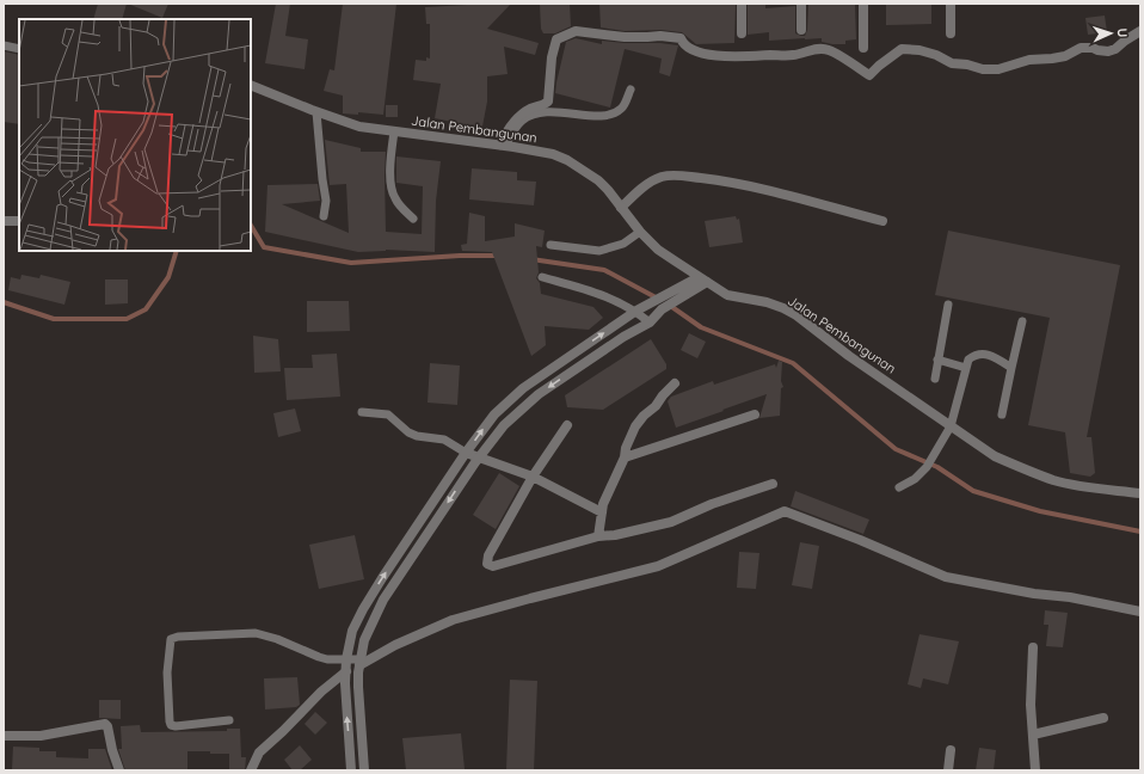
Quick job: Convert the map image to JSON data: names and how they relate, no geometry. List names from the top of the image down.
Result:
{
  "streets": {
    "street": ["Jalan Pembangunan"]
  },
  "north": "right"
}
